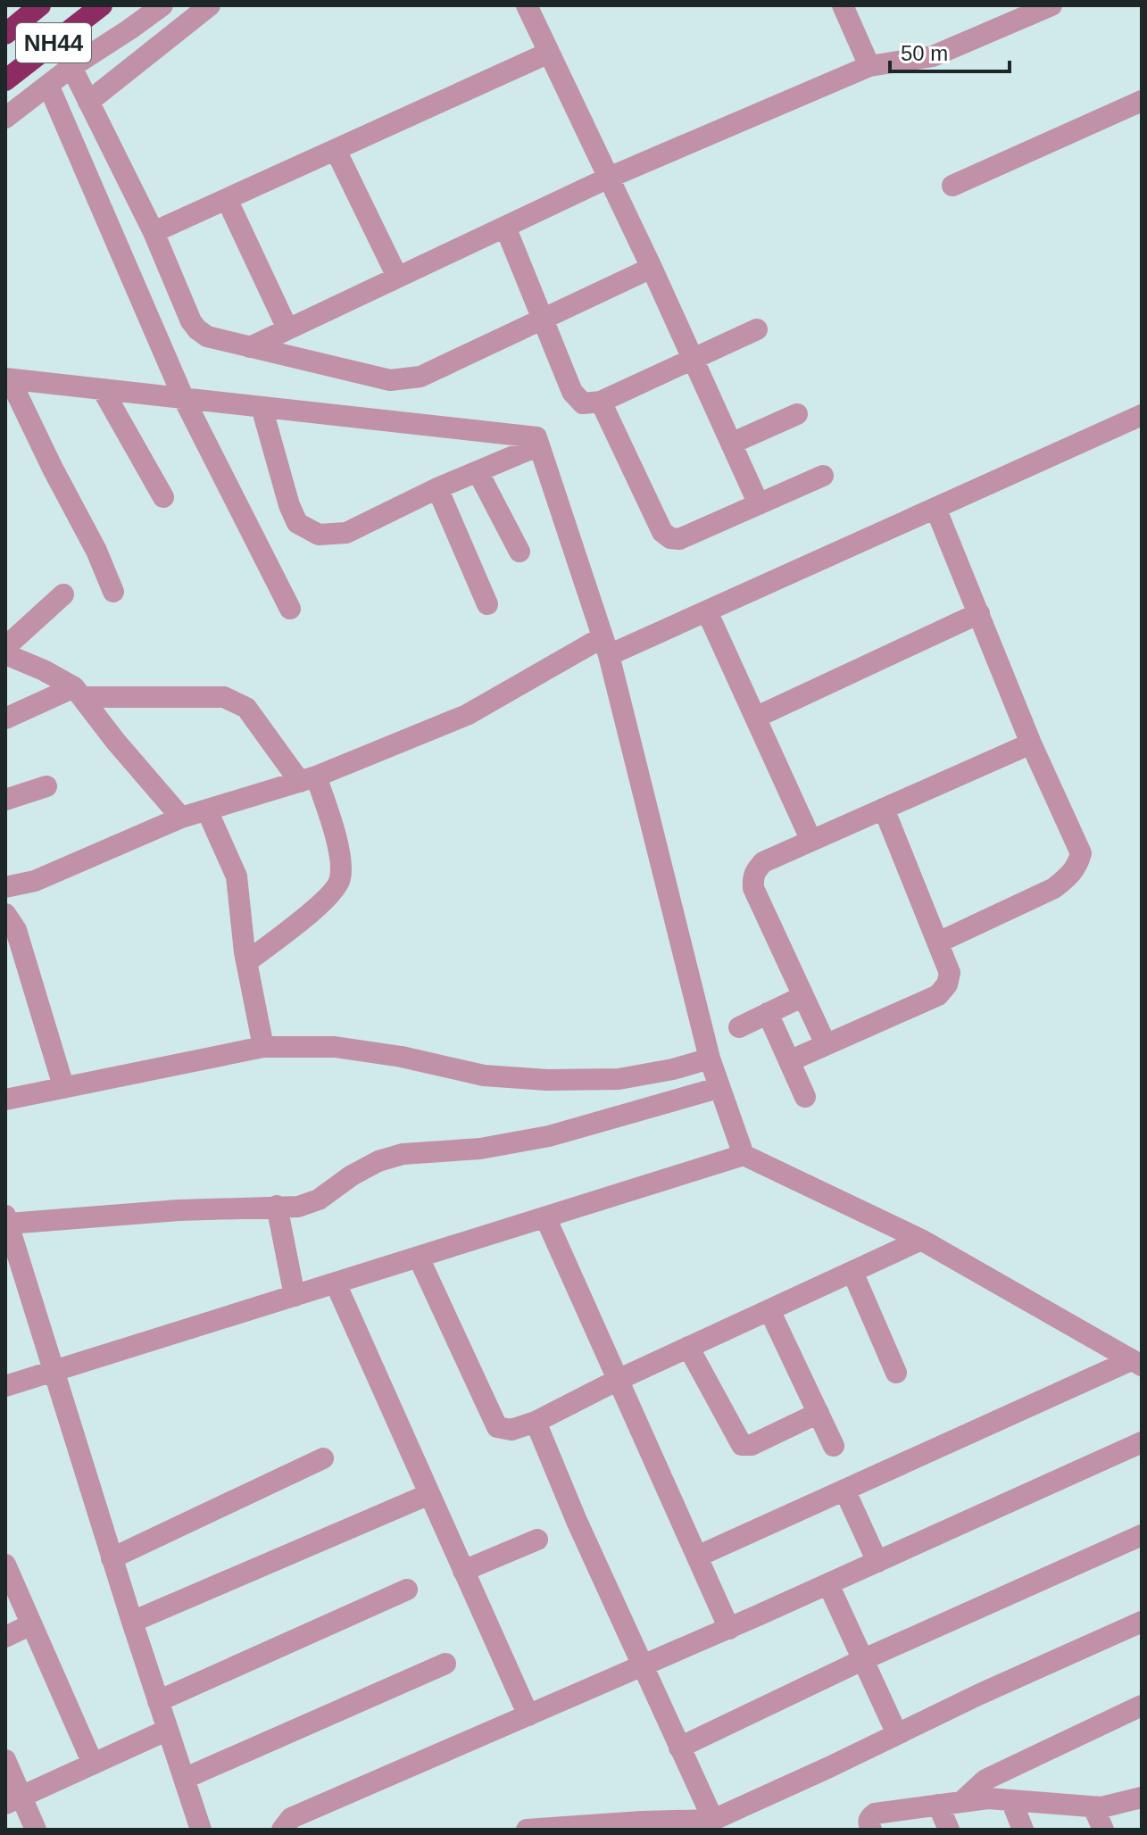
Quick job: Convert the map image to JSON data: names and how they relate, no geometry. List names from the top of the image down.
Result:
{
  "streets": {
    "highway": ["NH44"]
  },
  "scale_bar": "50 m"
}
